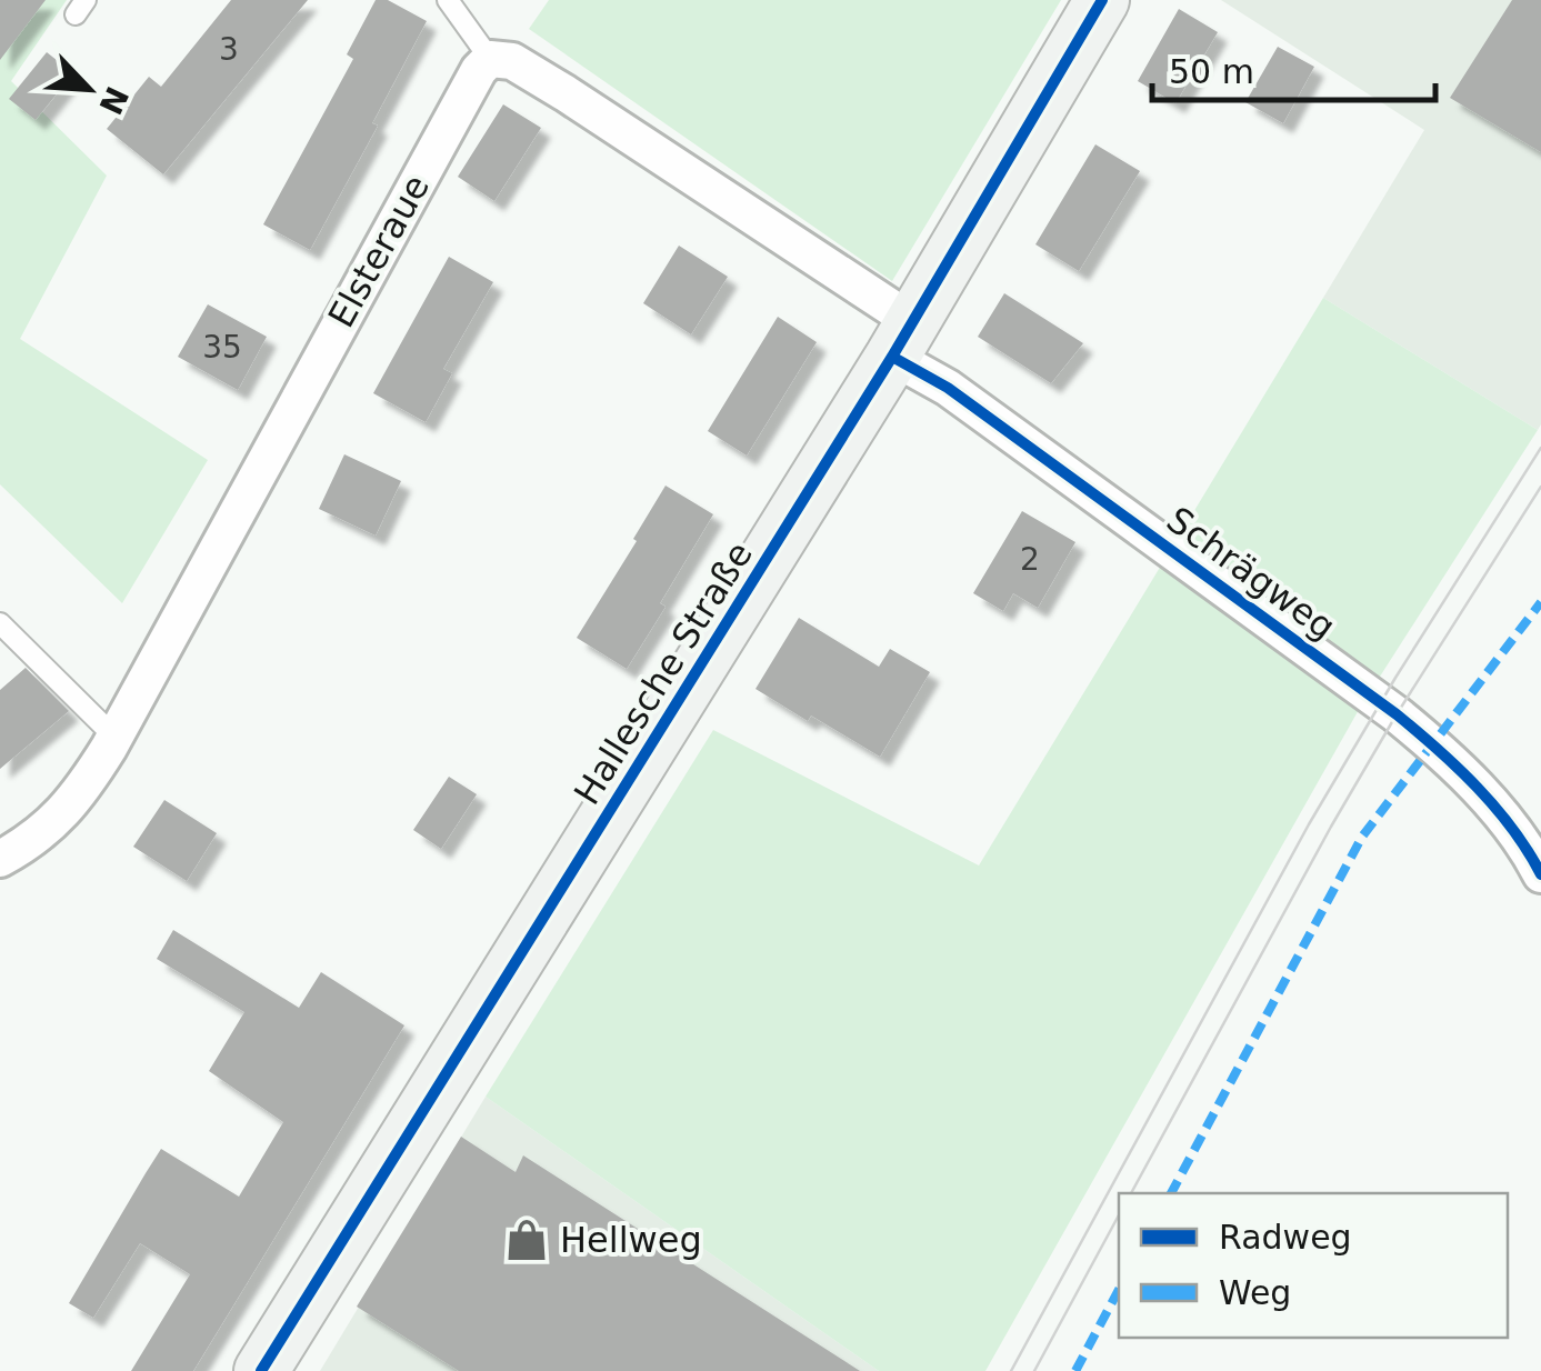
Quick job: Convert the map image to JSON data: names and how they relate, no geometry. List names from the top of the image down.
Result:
{
  "streets": {
    "street": ["Elsteraue", "Schrägweg", "Hallesche Straße"]
  },
  "crossings": [
    ["Schrägweg", "Hallesche Straße"]
  ],
  "places": {
    "shop": ["Hellweg"]
  },
  "house_numbers": ["3", "35", "2"],
  "legend": ["Radweg", "Weg"],
  "scale_bar": "50 m",
  "north": "bottom right"
}
